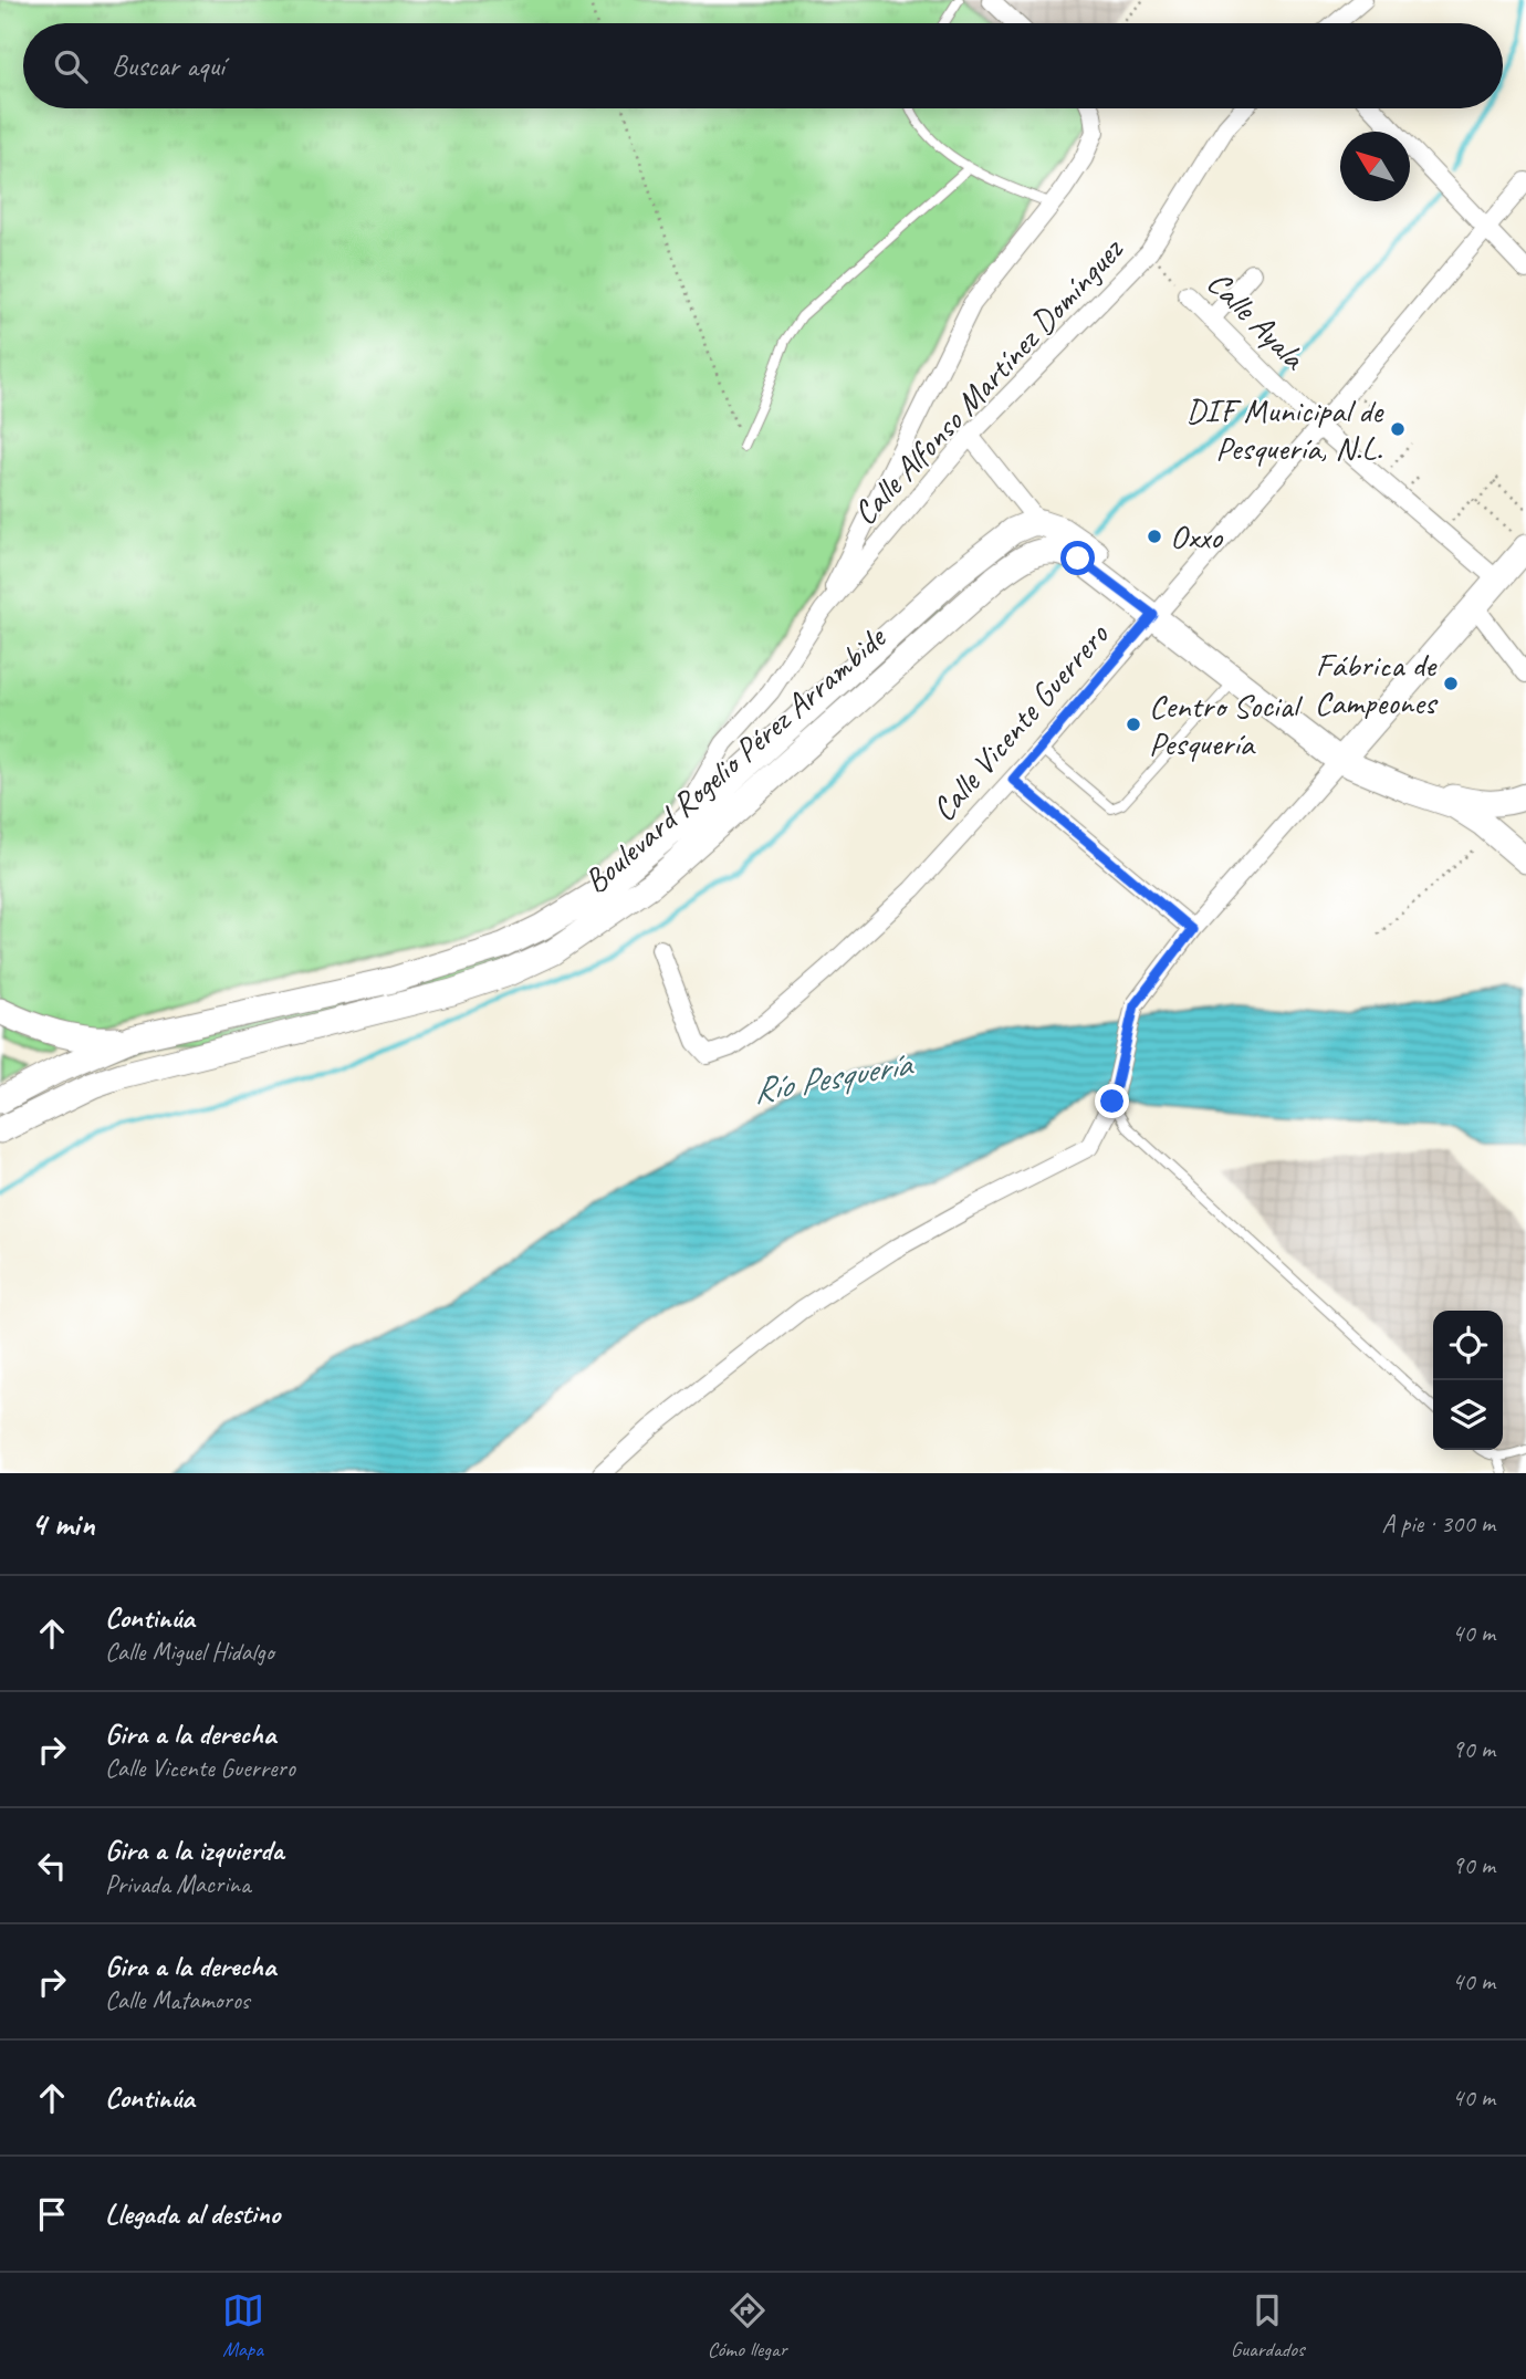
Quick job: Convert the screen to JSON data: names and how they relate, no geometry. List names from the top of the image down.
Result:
{
  "streets": {
    "main road": ["Boulevard Rogelio Pérez Arrambide"],
    "street": ["Calle Ayala", "Calle Alfonso Martínez Domínguez", "Calle Vicente Guerrero"]
  },
  "crossings": [
    ["Calle Ayala", "Calle Alfonso Martínez Domínguez"],
    ["Calle Ayala", "Calle Vicente Guerrero"],
    ["Calle Alfonso Martínez Domínguez", "Boulevard Rogelio Pérez Arrambide"]
  ],
  "water": ["Río Pesquería"],
  "places": [
    "DIF Municipal de Pesquería, N.L.",
    "Oxxo",
    "Fábrica de Campeones",
    "Centro Social Pesquería"
  ],
  "north": "top left",
  "page": {
    "search": "Buscar aquí",
    "heading": ["4 min", "A pie · 300 m"],
    "list": [
      ["Continúa", "Calle Miguel Hidalgo", "40 m"],
      ["Gira a la derecha", "Calle Vicente Guerrero", "90 m"],
      ["Gira a la izquierda", "Privada Macrina", "90 m"],
      ["Gira a la derecha", "Calle Matamoros", "40 m"],
      ["Continúa", "40 m"],
      "Llegada al destino"
    ],
    "nav": ["Mapa", "Cómo llegar", "Guardados"]
  }
}
